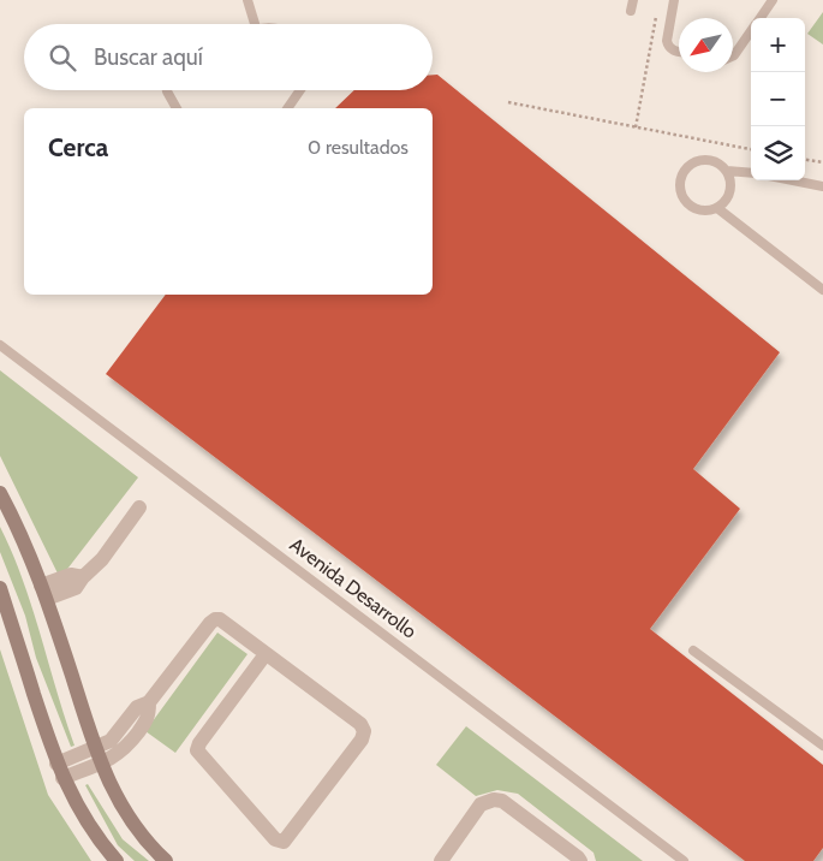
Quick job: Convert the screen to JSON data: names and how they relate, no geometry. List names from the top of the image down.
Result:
{
  "streets": {
    "lane": ["Avenida Desarrollo"]
  },
  "north": "bottom left",
  "page": {
    "map_buttons": ["+", "−"],
    "search": "Buscar aquí",
    "heading": ["Cerca", "0 resultados"]
  }
}
